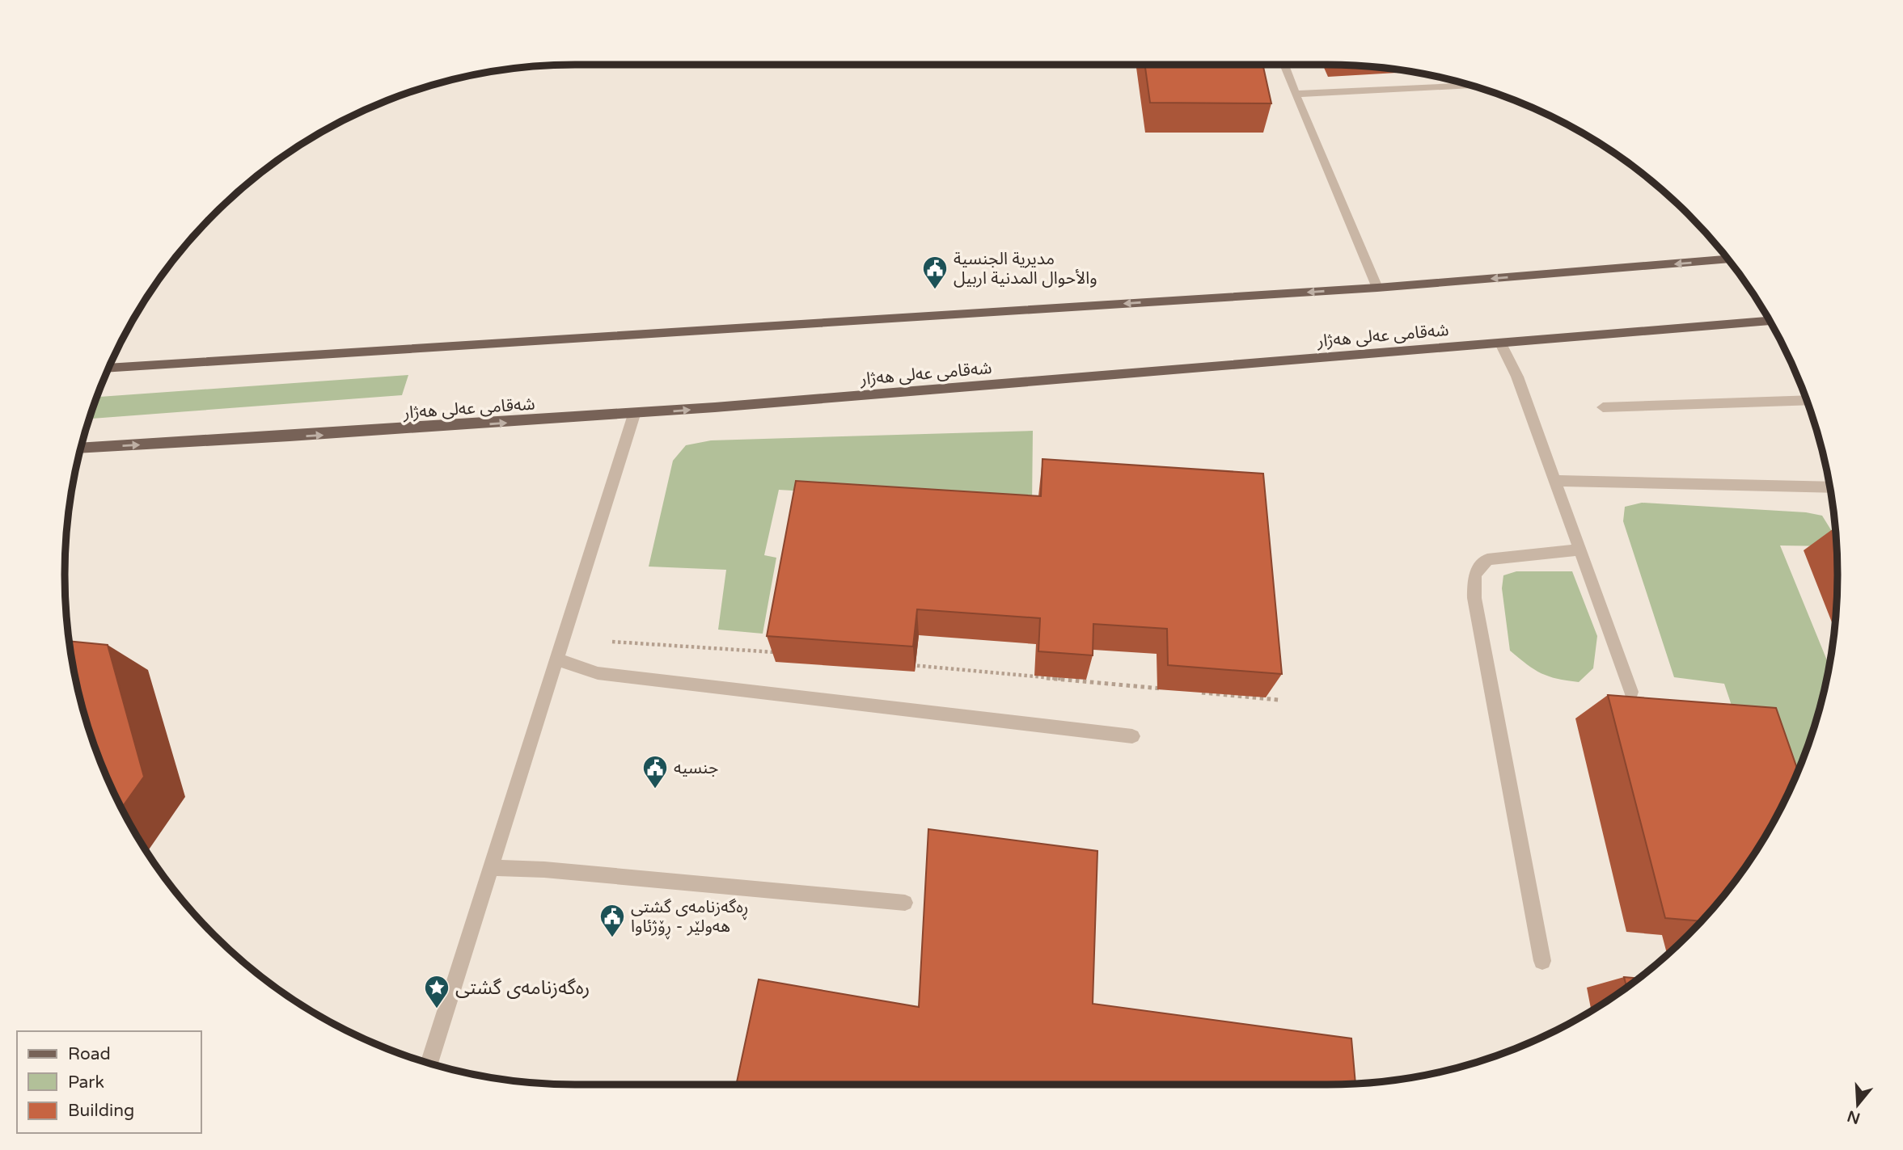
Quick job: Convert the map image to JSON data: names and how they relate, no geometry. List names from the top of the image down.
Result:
{
  "streets": {
    "main road": ["شەقامی عەلی هەژار"]
  },
  "places": {
    "public building": ["مديرية الجنسية والأحوال المدنية اربيل", "جنسیە", "ڕەگەزنامەی گشتی هەولێر - ڕۆژئاوا"],
    "place": ["رەگەزنامەی گشتی"]
  },
  "legend": ["Road", "Park", "Building"],
  "north": "bottom"
}
